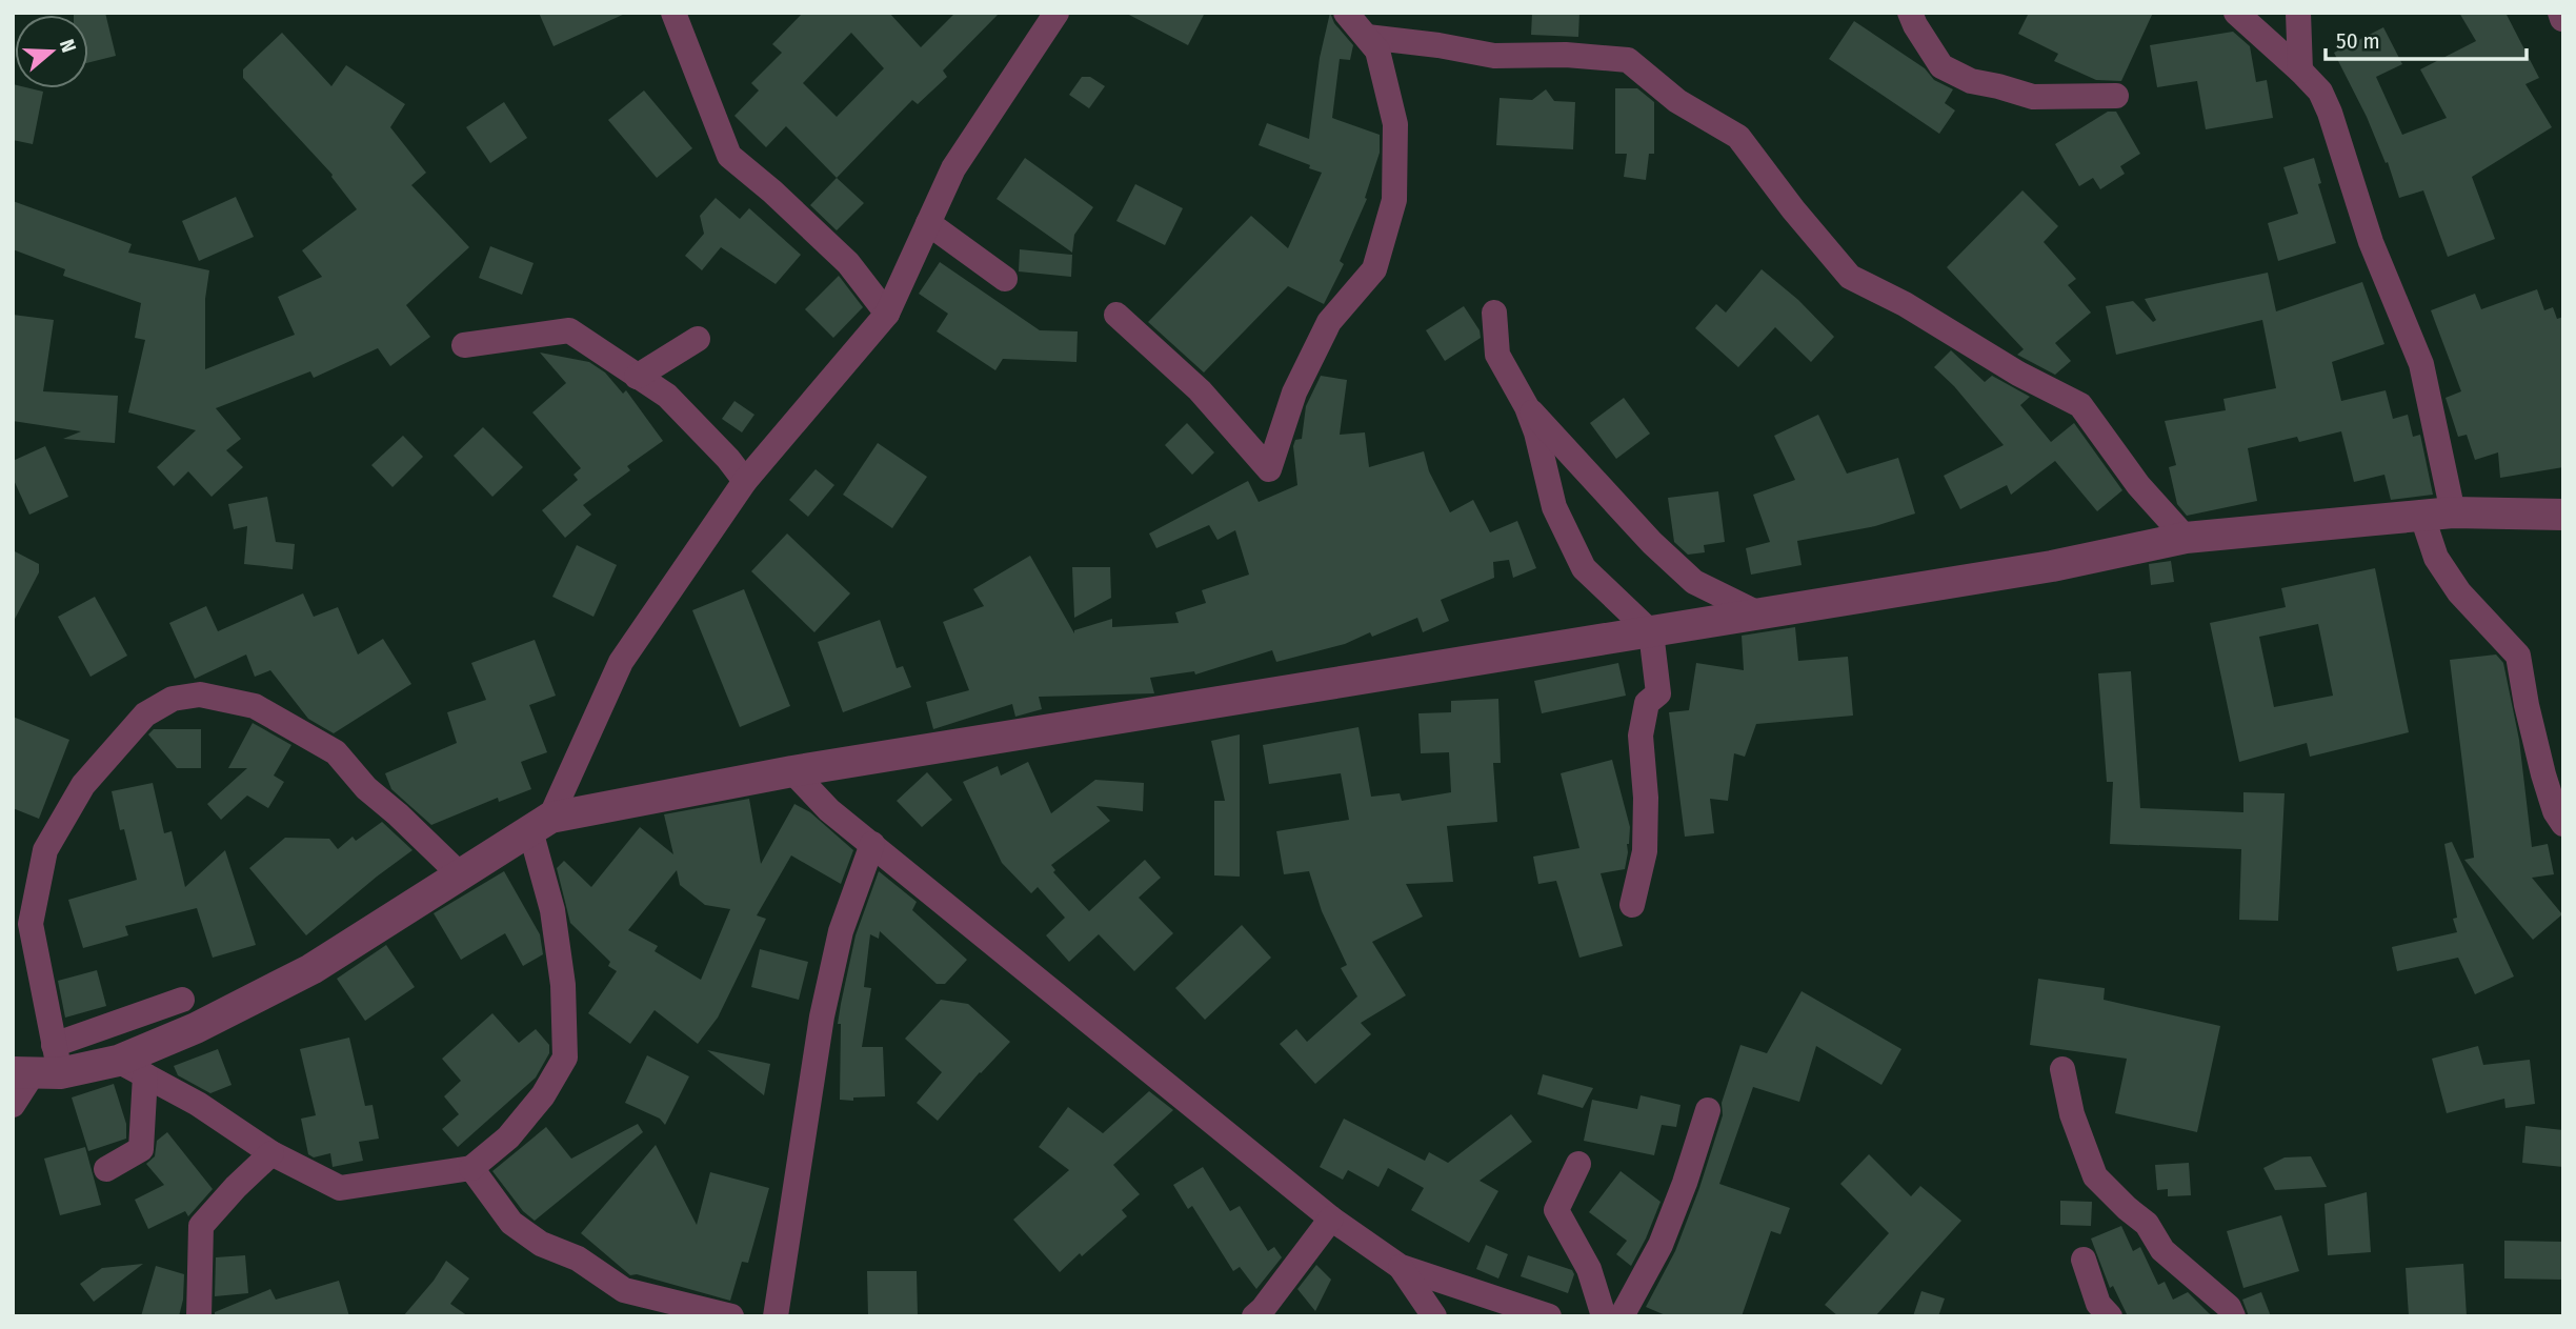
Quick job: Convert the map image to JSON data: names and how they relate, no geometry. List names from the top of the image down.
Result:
{
  "scale_bar": "50 m",
  "north": "right"
}
